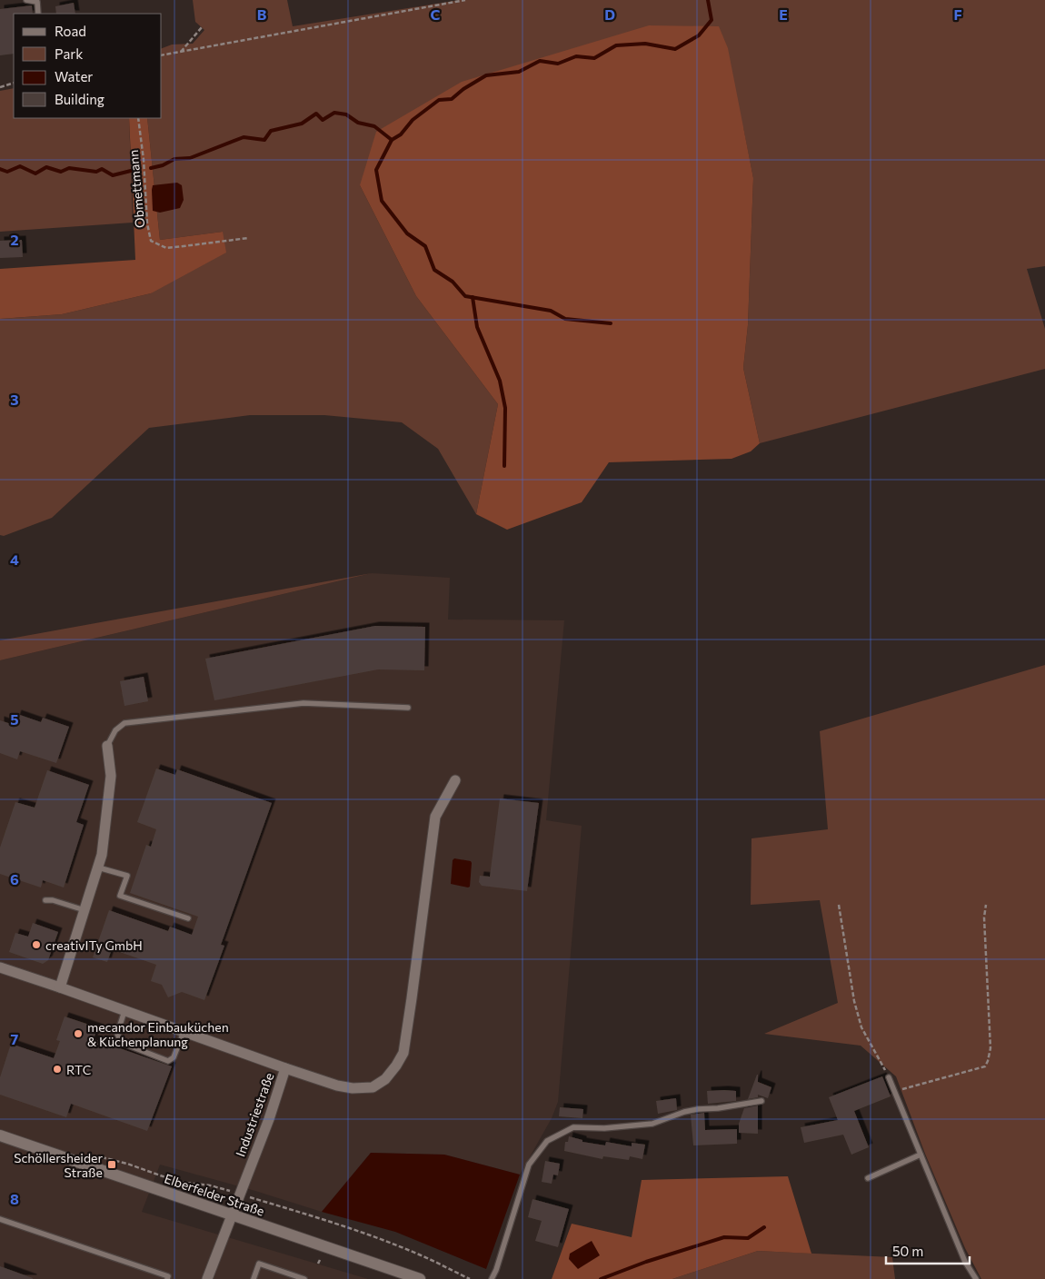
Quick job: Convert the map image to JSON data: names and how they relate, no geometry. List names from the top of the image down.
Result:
{
  "streets": {
    "street": ["Industriestraße", "Elberfelder Straße"],
    "path": ["Obmettmann"]
  },
  "crossings": [
    ["Industriestraße", "Elberfelder Straße"]
  ],
  "places": {
    "other": ["creativITy GmbH", "mecandor Einbauküchen & Küchenplanung", "RTC"],
    "transit": ["Schöllersheider Straße"]
  },
  "legend": [
    "Road",
    "Park",
    "Water",
    "Building"
  ],
  "scale_bar": "50 m",
  "grid": {
    "columns": [
      "B",
      "C",
      "D",
      "E",
      "F"
    ],
    "rows": [
      "2",
      "3",
      "4",
      "5",
      "6",
      "7",
      "8"
    ]
  }
}
